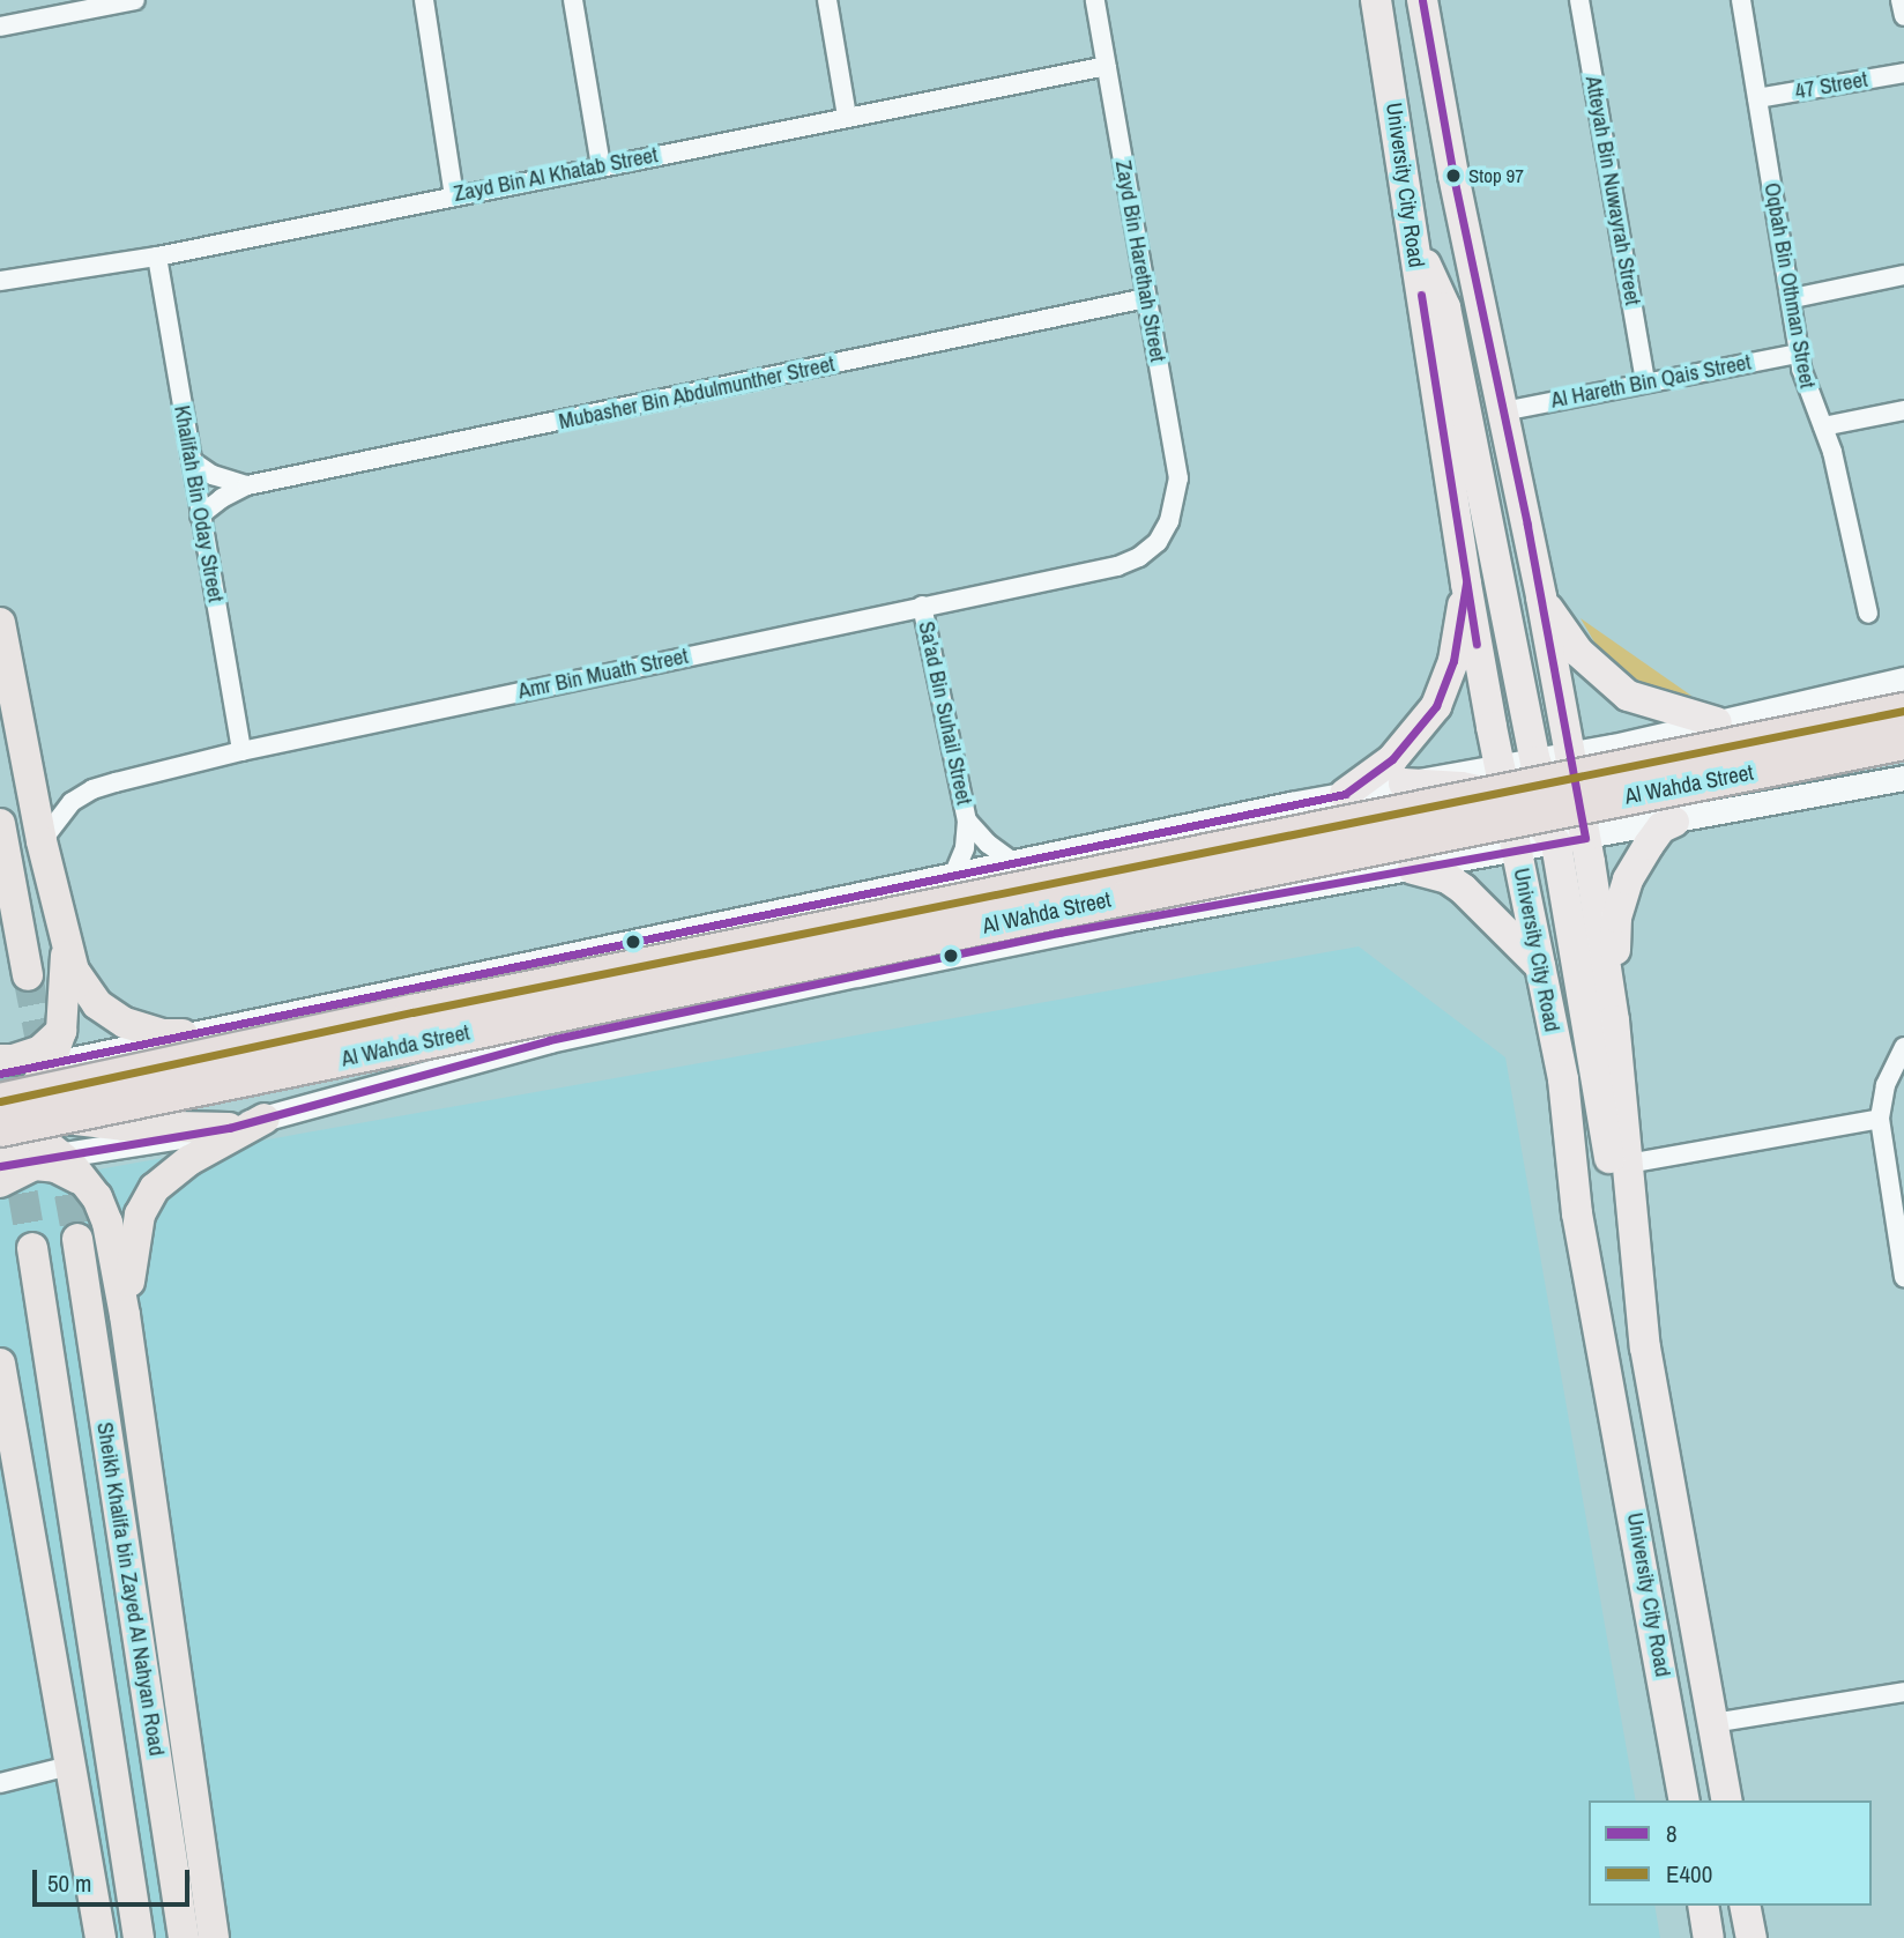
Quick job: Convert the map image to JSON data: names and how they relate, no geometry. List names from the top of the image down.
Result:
{
  "streets": {
    "highway": ["Al Wahda Street", "Sheikh Khalifa bin Zayed Al Nahyan Road"],
    "main road": ["University City Road"],
    "street": [
      "47 Street",
      "Zayd Bin Al Khatab Street",
      "Atteyah Bin Nuwayrah Street",
      "Zayd Bin Harethah Street",
      "Oqbah Bin Othman Street",
      "Al Hareth Bin Qais Street",
      "Mubasher Bin Abdulmunther Street",
      "Khalifah Bin Oday Street",
      "Amr Bin Muath Street",
      "Sa'ad Bin Suhail Street"
    ]
  },
  "crossings": [
    ["47 Street", "Oqbah Bin Othman Street"],
    ["Zayd Bin Al Khatab Street", "Zayd Bin Harethah Street"],
    ["Zayd Bin Al Khatab Street", "Khalifah Bin Oday Street"],
    ["University City Road", "Al Hareth Bin Qais Street"],
    ["Atteyah Bin Nuwayrah Street", "Al Hareth Bin Qais Street"],
    ["Zayd Bin Harethah Street", "Mubasher Bin Abdulmunther Street"],
    ["Zayd Bin Harethah Street", "Amr Bin Muath Street"],
    ["Oqbah Bin Othman Street", "Al Hareth Bin Qais Street"],
    ["Mubasher Bin Abdulmunther Street", "Khalifah Bin Oday Street"],
    ["Khalifah Bin Oday Street", "Amr Bin Muath Street"],
    ["Amr Bin Muath Street", "Sa'ad Bin Suhail Street"]
  ],
  "places": ["Stop 97"],
  "lines": ["transit line 8", "transit line E400"],
  "legend": ["8", "E400"],
  "scale_bar": "50 m"
}
